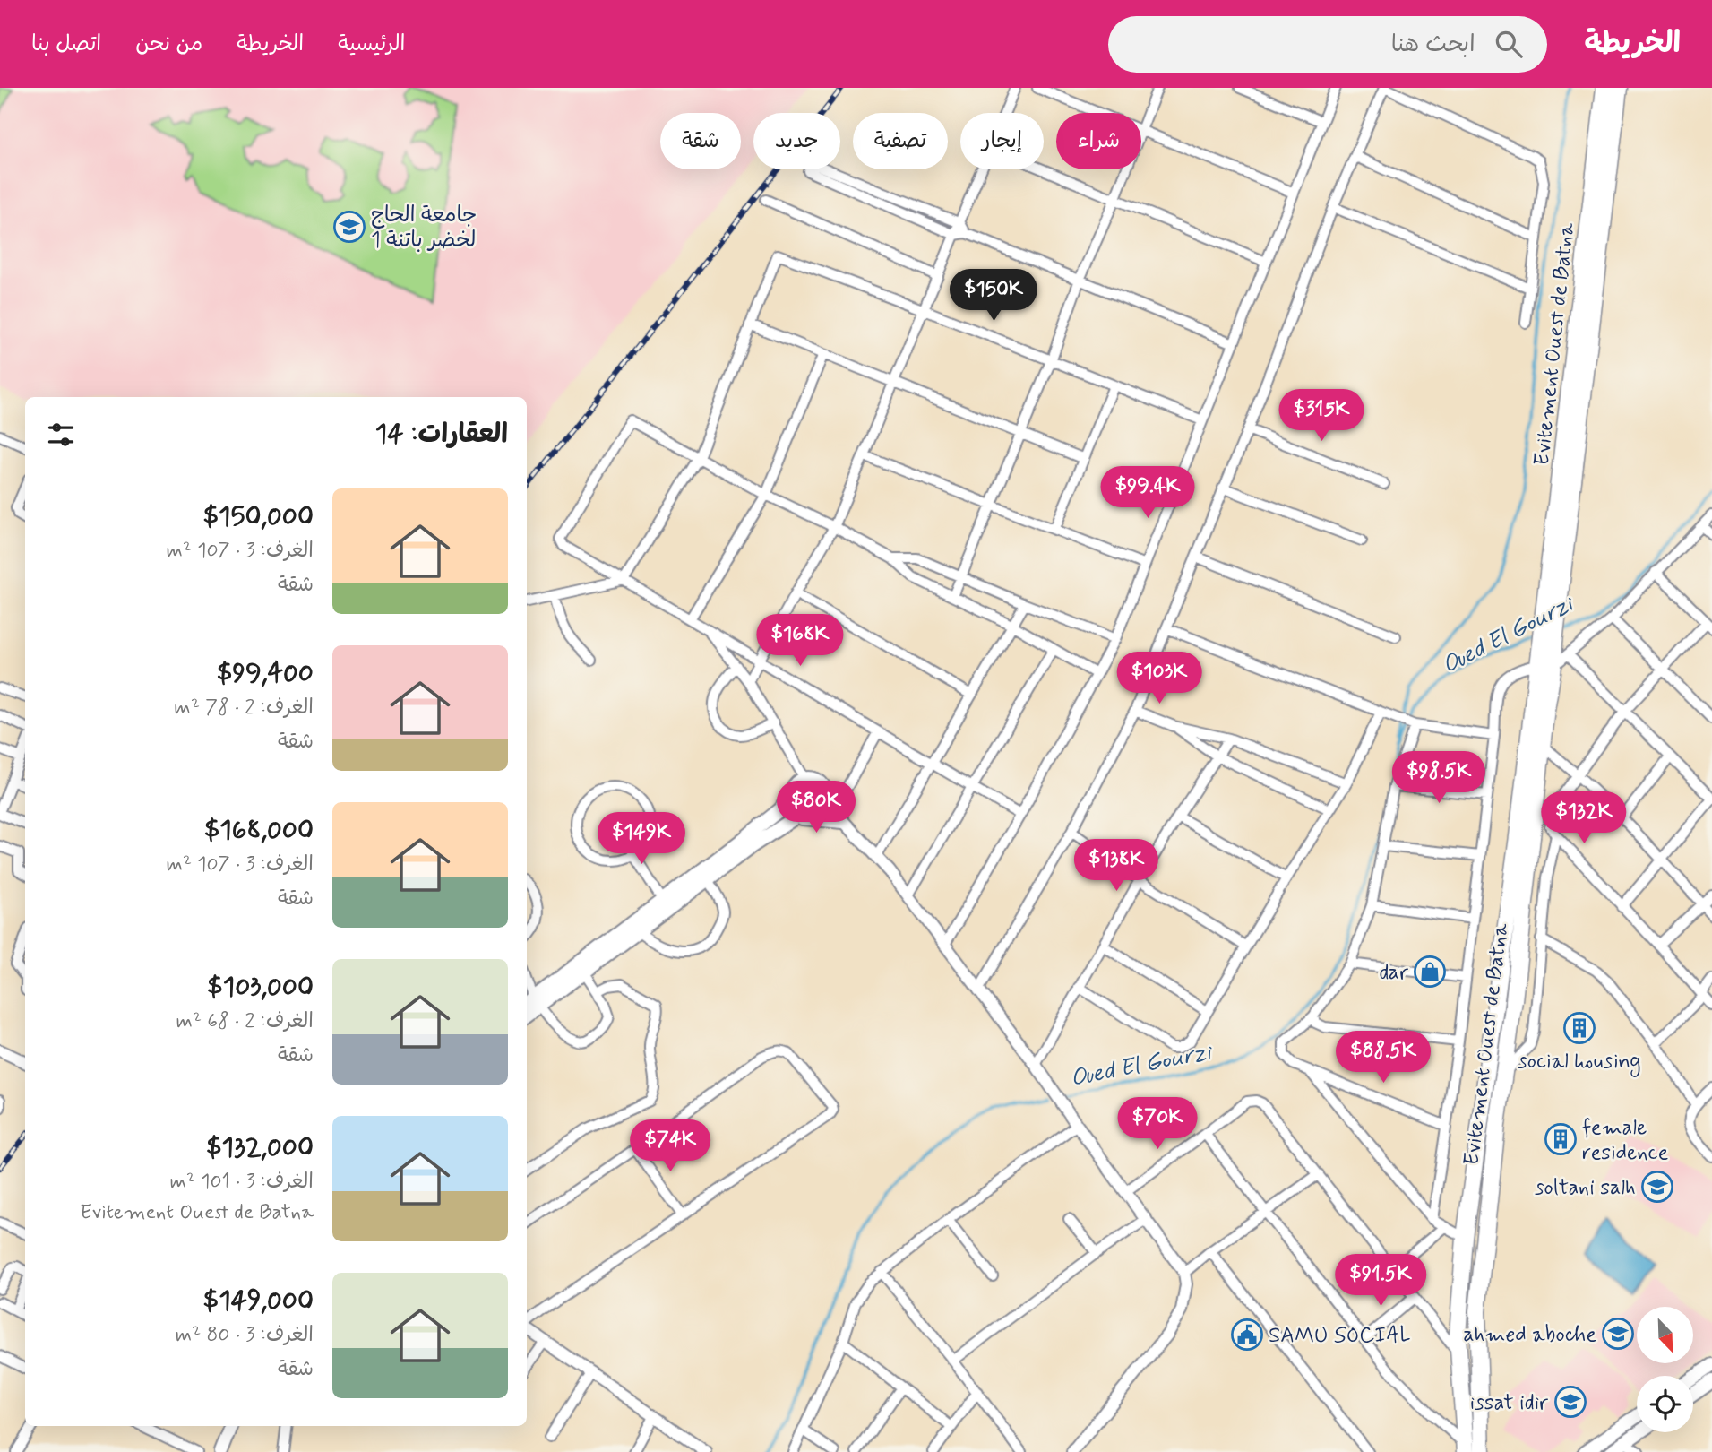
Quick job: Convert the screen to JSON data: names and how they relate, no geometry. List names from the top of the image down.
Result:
{
  "streets": {
    "highway": ["Evitement Ouest de Batna"]
  },
  "water": ["Oued El Gourzi"],
  "places": {
    "school or university": [
      "جامعة الحاج لخضر باتنة 1",
      "soltani salh",
      "ahmed aboche",
      "issat idir"
    ],
    "shop": ["dar"],
    "building": ["social housing", "female residence"],
    "public building": ["SAMU SOCIAL"]
  },
  "north": "bottom right",
  "page": {
    "header": "الخريطة",
    "search": "ابحث هنا",
    "nav": [
      "الرئيسية",
      "الخريطة",
      "من نحن",
      "اتصل بنا"
    ],
    "chip": [
      "شراء",
      "إيجار",
      "تصفية",
      "جديد",
      "شقة"
    ],
    "price": [
      "$150K",
      "$315K",
      "$99.4K",
      "$168K",
      "$103K",
      "$98.5K",
      "$80K",
      "$132K",
      "$149K",
      "$138K",
      "$88.5K",
      "$70K",
      "$74K",
      "$91.5K"
    ],
    "heading": "العقارات: 14",
    "list": [
      {
        "name": "$150,000",
        "note": "الغرف: 3 · 107 m² · شقة"
      },
      {
        "name": "$99,400",
        "note": "الغرف: 2 · 78 m² · شقة"
      },
      {
        "name": "$168,000",
        "note": "الغرف: 3 · 107 m² · شقة"
      },
      {
        "name": "$103,000",
        "note": "الغرف: 2 · 68 m² · شقة"
      },
      {
        "name": "$132,000",
        "note": "الغرف: 3 · 101 m² · Evitement Ouest de Batna"
      },
      {
        "name": "$149,000",
        "note": "الغرف: 3 · 80 m² · شقة"
      }
    ]
  }
}
